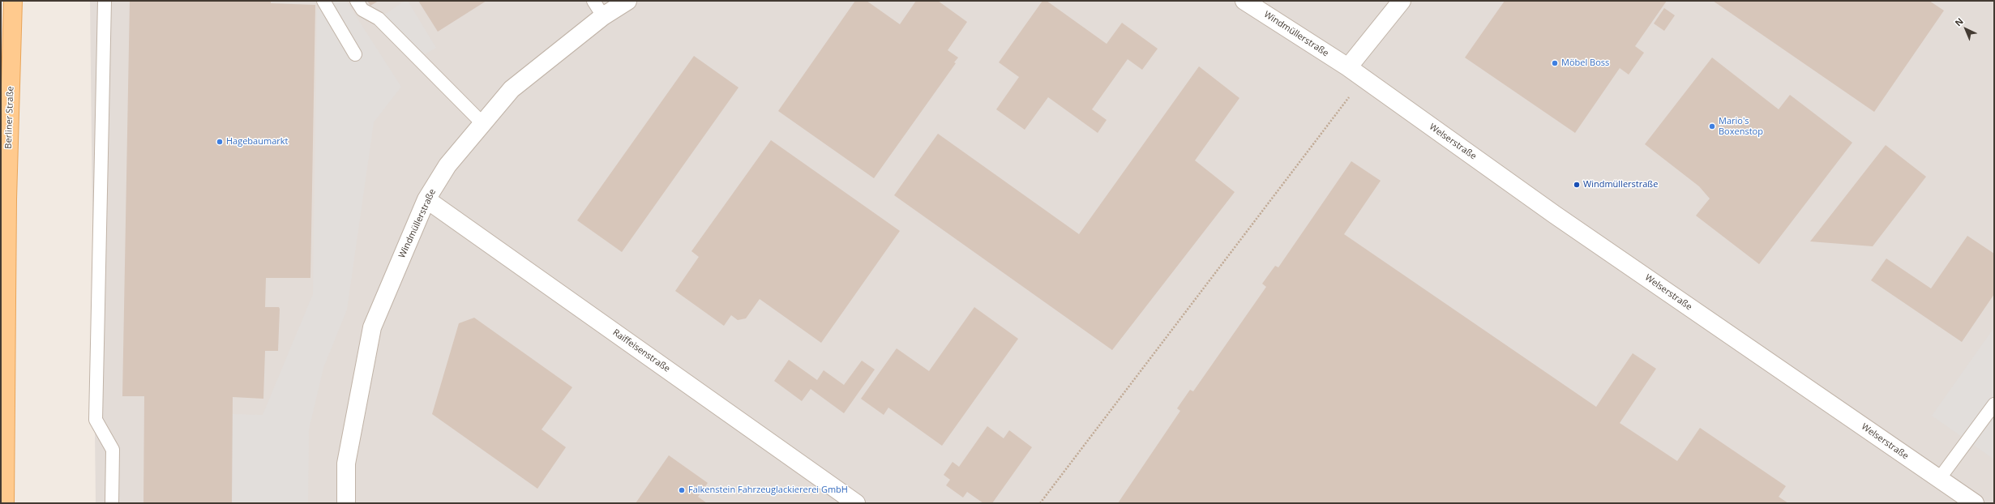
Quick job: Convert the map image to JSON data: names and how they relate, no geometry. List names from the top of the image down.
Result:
{
  "streets": {
    "main road": ["Berliner Straße"],
    "street": ["Windmüllerstraße", "Welserstraße", "Raiffeisenstraße"]
  },
  "crossings": [
    ["Windmüllerstraße", "Welserstraße"],
    ["Windmüllerstraße", "Raiffeisenstraße"]
  ],
  "places": [
    "Möbel Boss",
    "Mario's Boxenstop",
    "Hagebaumarkt",
    "Windmüllerstraße",
    "Falkenstein Fahrzeuglackiererei GmbH"
  ],
  "north": "top left"
}
